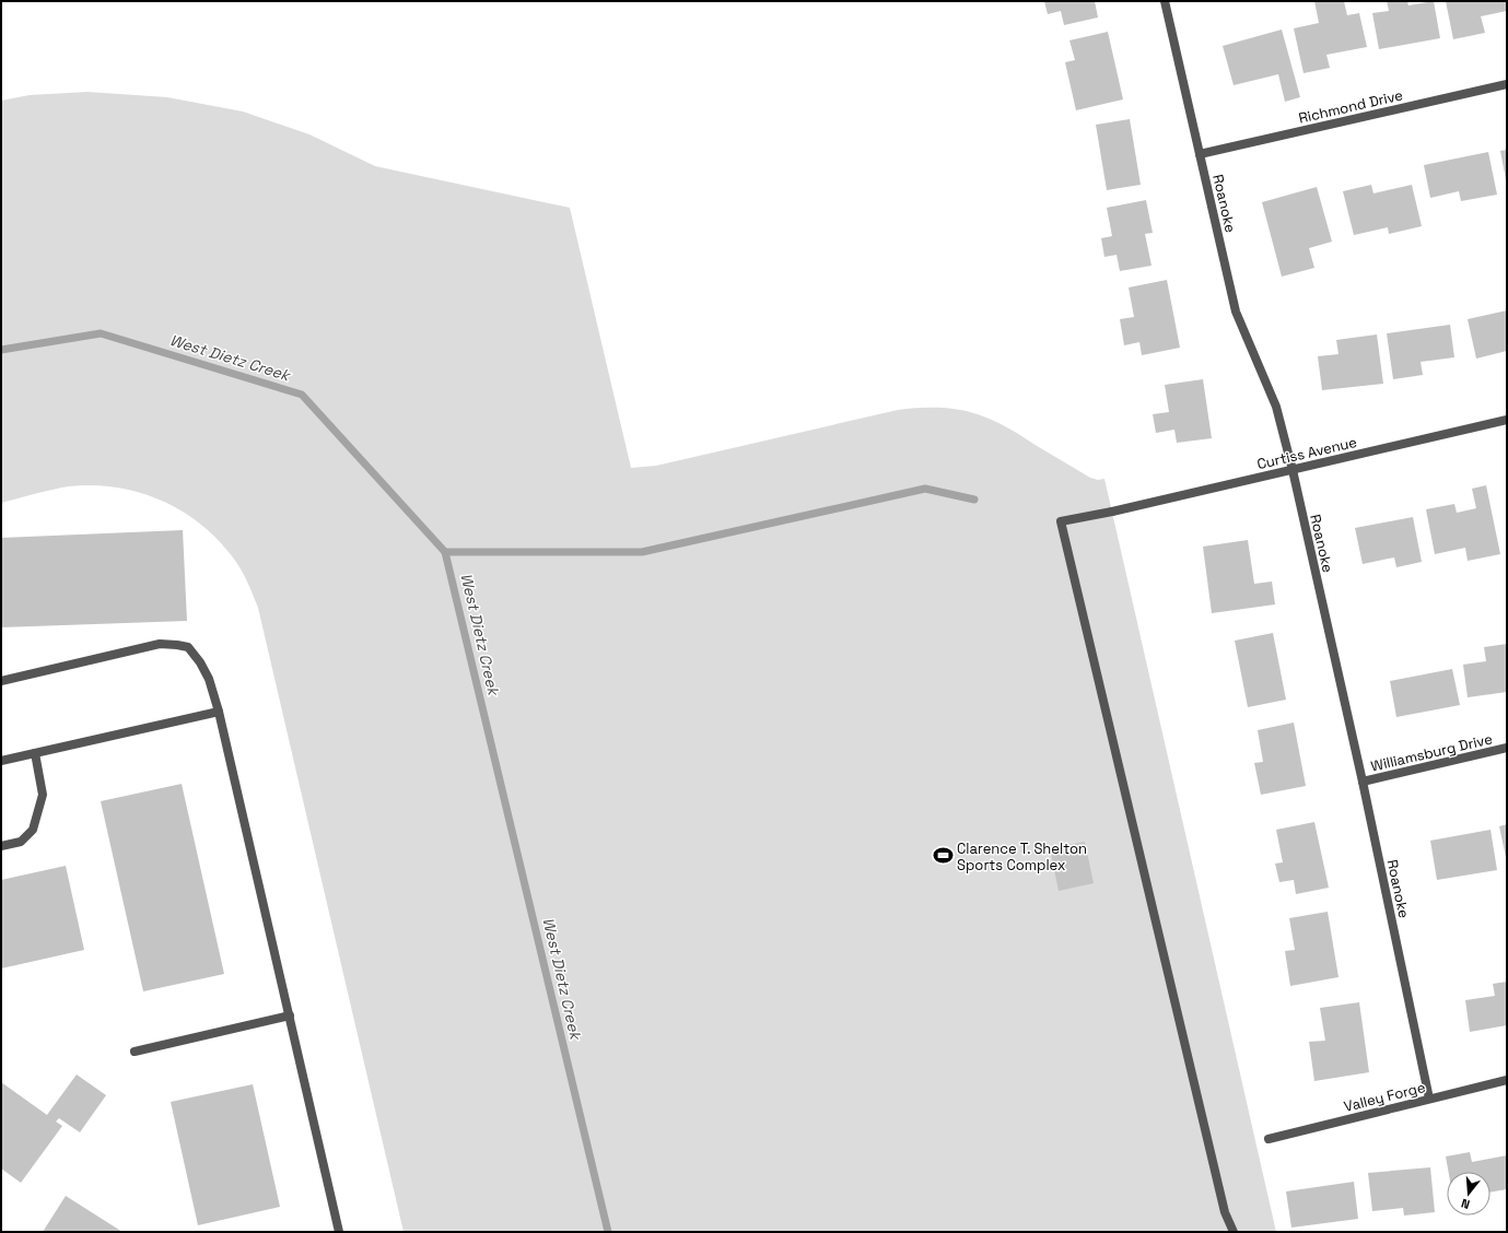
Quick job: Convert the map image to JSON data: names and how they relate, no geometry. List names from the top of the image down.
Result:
{
  "streets": {
    "street": [
      "Richmond Drive",
      "Roanoke",
      "Curtiss Avenue",
      "Williamsburg Drive",
      "Valley Forge"
    ]
  },
  "crossings": [
    ["Richmond Drive", "Roanoke"],
    ["Roanoke", "Curtiss Avenue"],
    ["Roanoke", "Williamsburg Drive"],
    ["Roanoke", "Valley Forge"]
  ],
  "water": ["West Dietz Creek"],
  "places": {
    "sports": ["Clarence T. Shelton Sports Complex"]
  },
  "north": "bottom"
}
